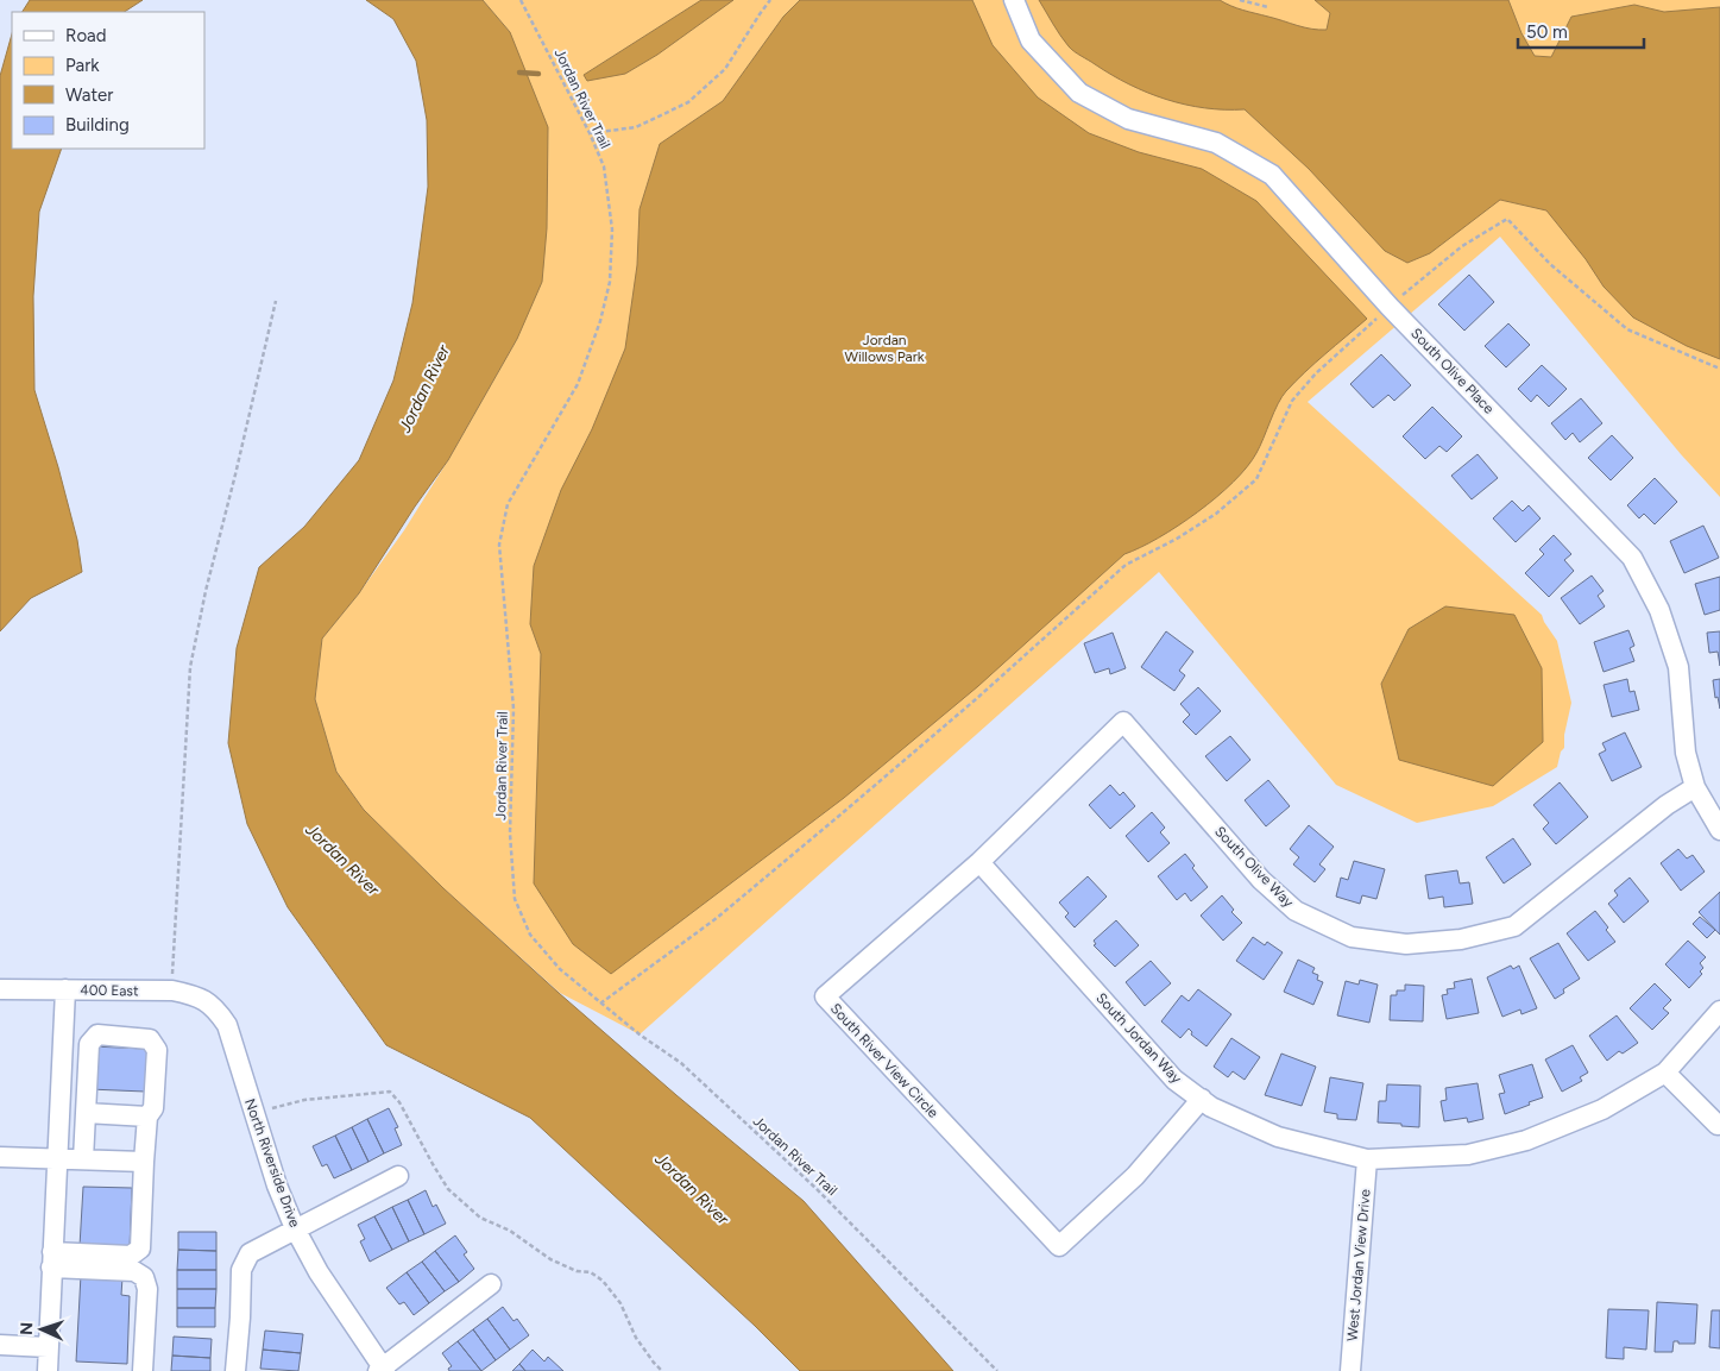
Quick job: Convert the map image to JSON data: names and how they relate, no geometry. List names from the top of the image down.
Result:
{
  "streets": {
    "street": [
      "South Olive Place",
      "South Olive Way",
      "400 East",
      "South Jordan Way",
      "South River View Circle",
      "North Riverside Drive",
      "West Jordan View Drive"
    ],
    "path": ["Jordan River Trail"]
  },
  "crossings": [
    ["South Olive Place", "South Olive Way"],
    ["South Olive Way", "South River View Circle"],
    ["400 East", "North Riverside Drive"],
    ["South Jordan Way", "South River View Circle"],
    ["South Jordan Way", "West Jordan View Drive"]
  ],
  "water": ["Jordan River"],
  "parks": ["Jordan Willows Park"],
  "legend": [
    "Road",
    "Park",
    "Water",
    "Building"
  ],
  "scale_bar": "50 m",
  "north": "left"
}
